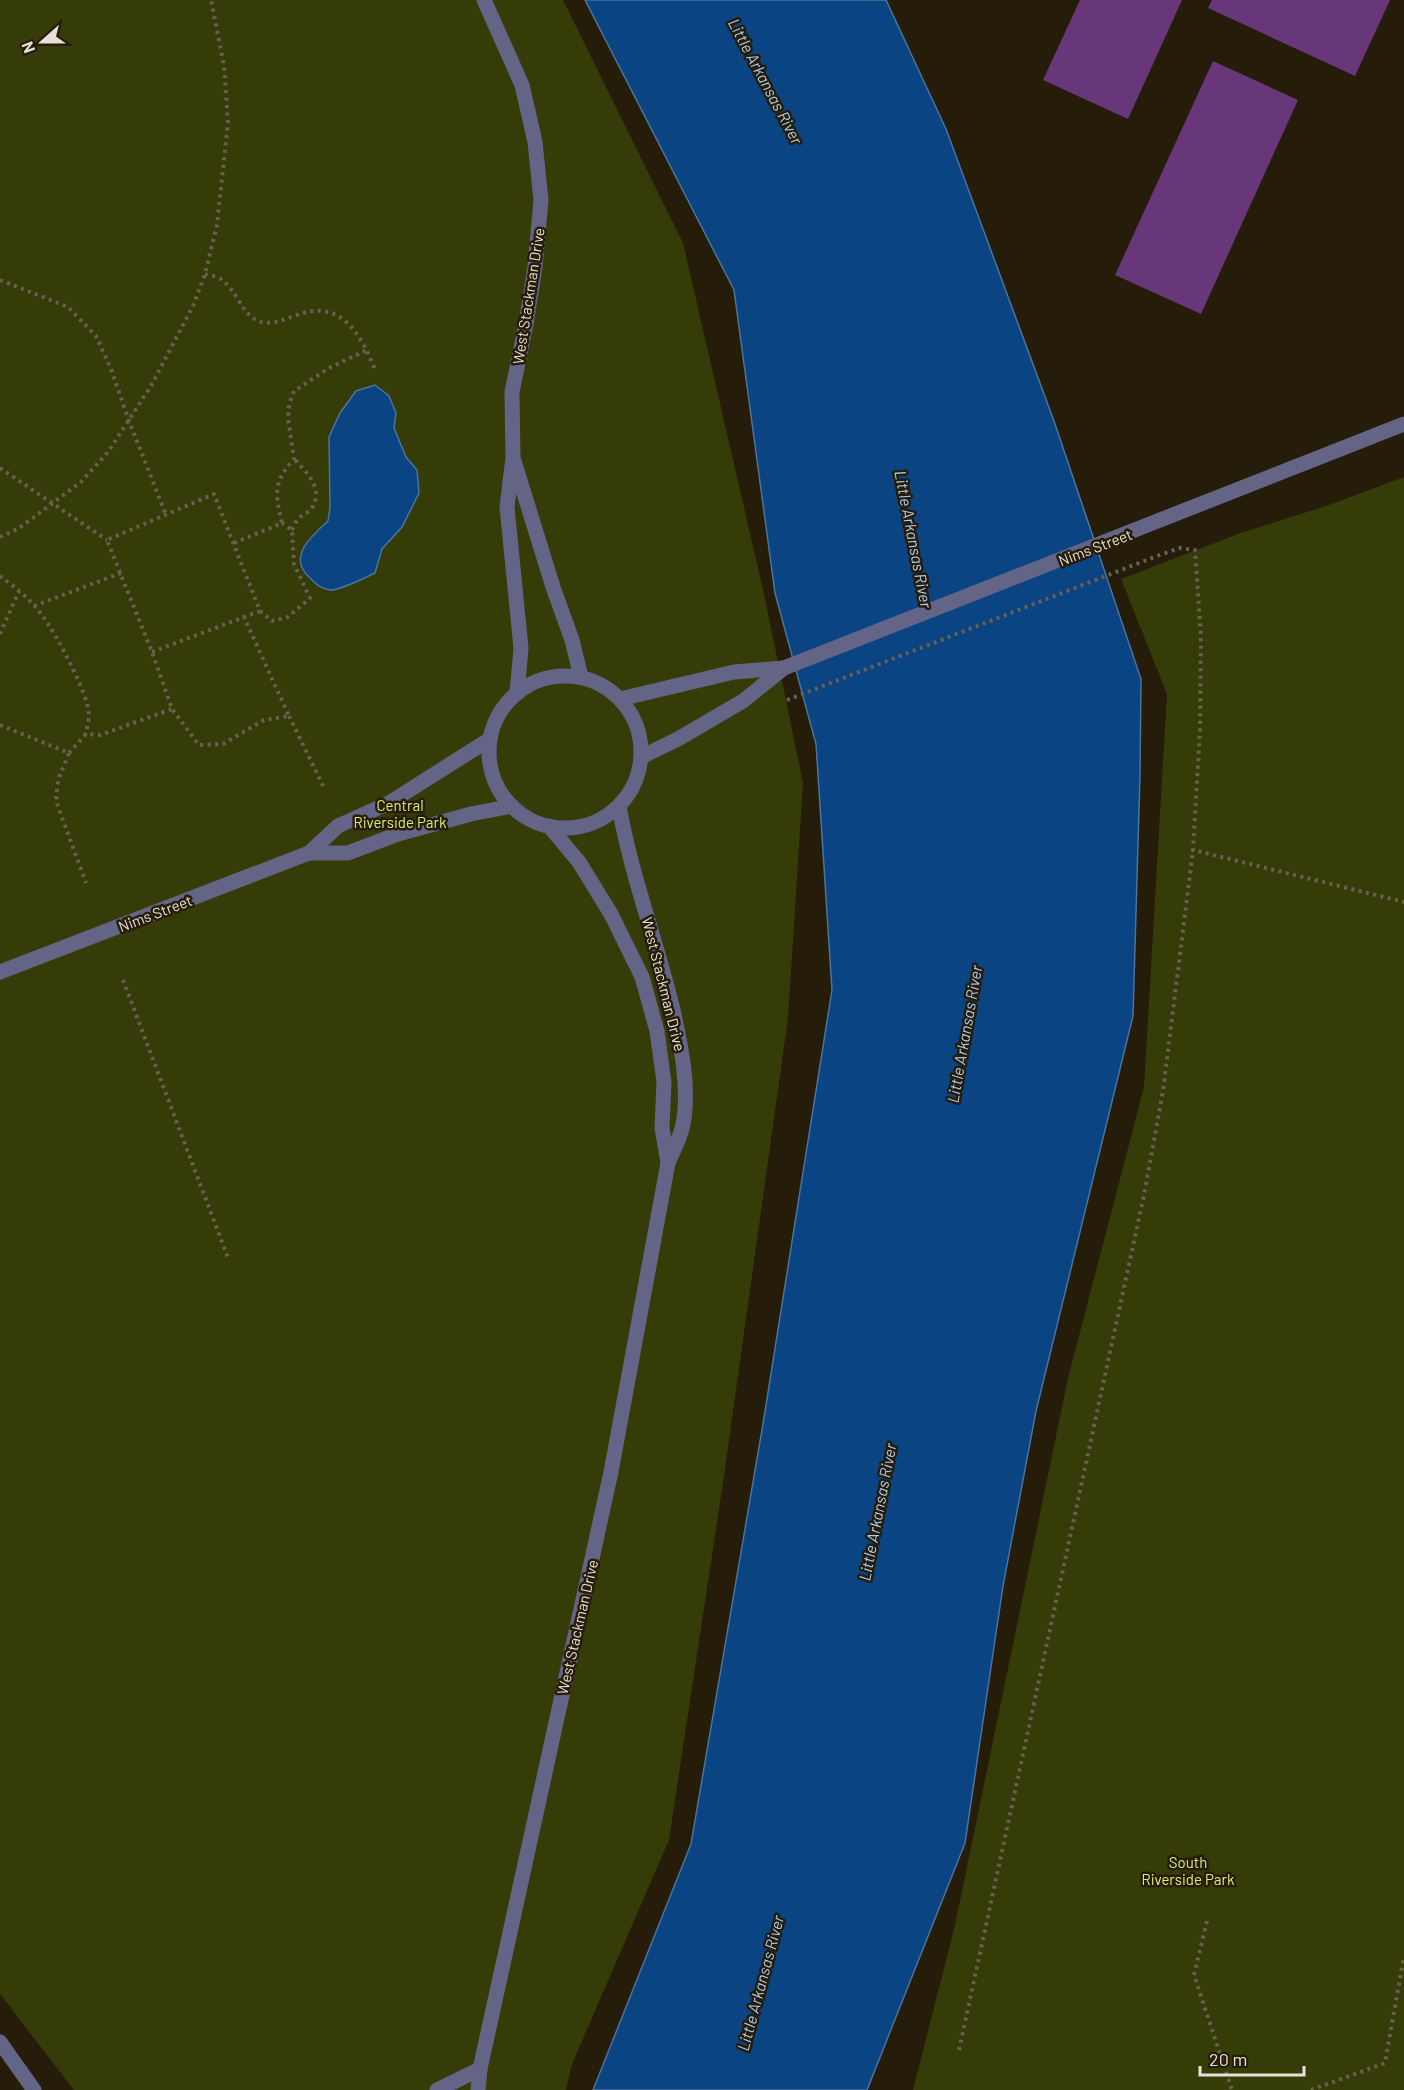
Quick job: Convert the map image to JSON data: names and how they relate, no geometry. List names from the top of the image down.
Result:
{
  "streets": {
    "street": ["West Stackman Drive", "Nims Street"]
  },
  "crossings": [
    ["West Stackman Drive", "Nims Street"]
  ],
  "water": ["Little Arkansas River"],
  "parks": ["Central Riverside Park", "South Riverside Park"],
  "scale_bar": "20 m",
  "north": "left"
}
